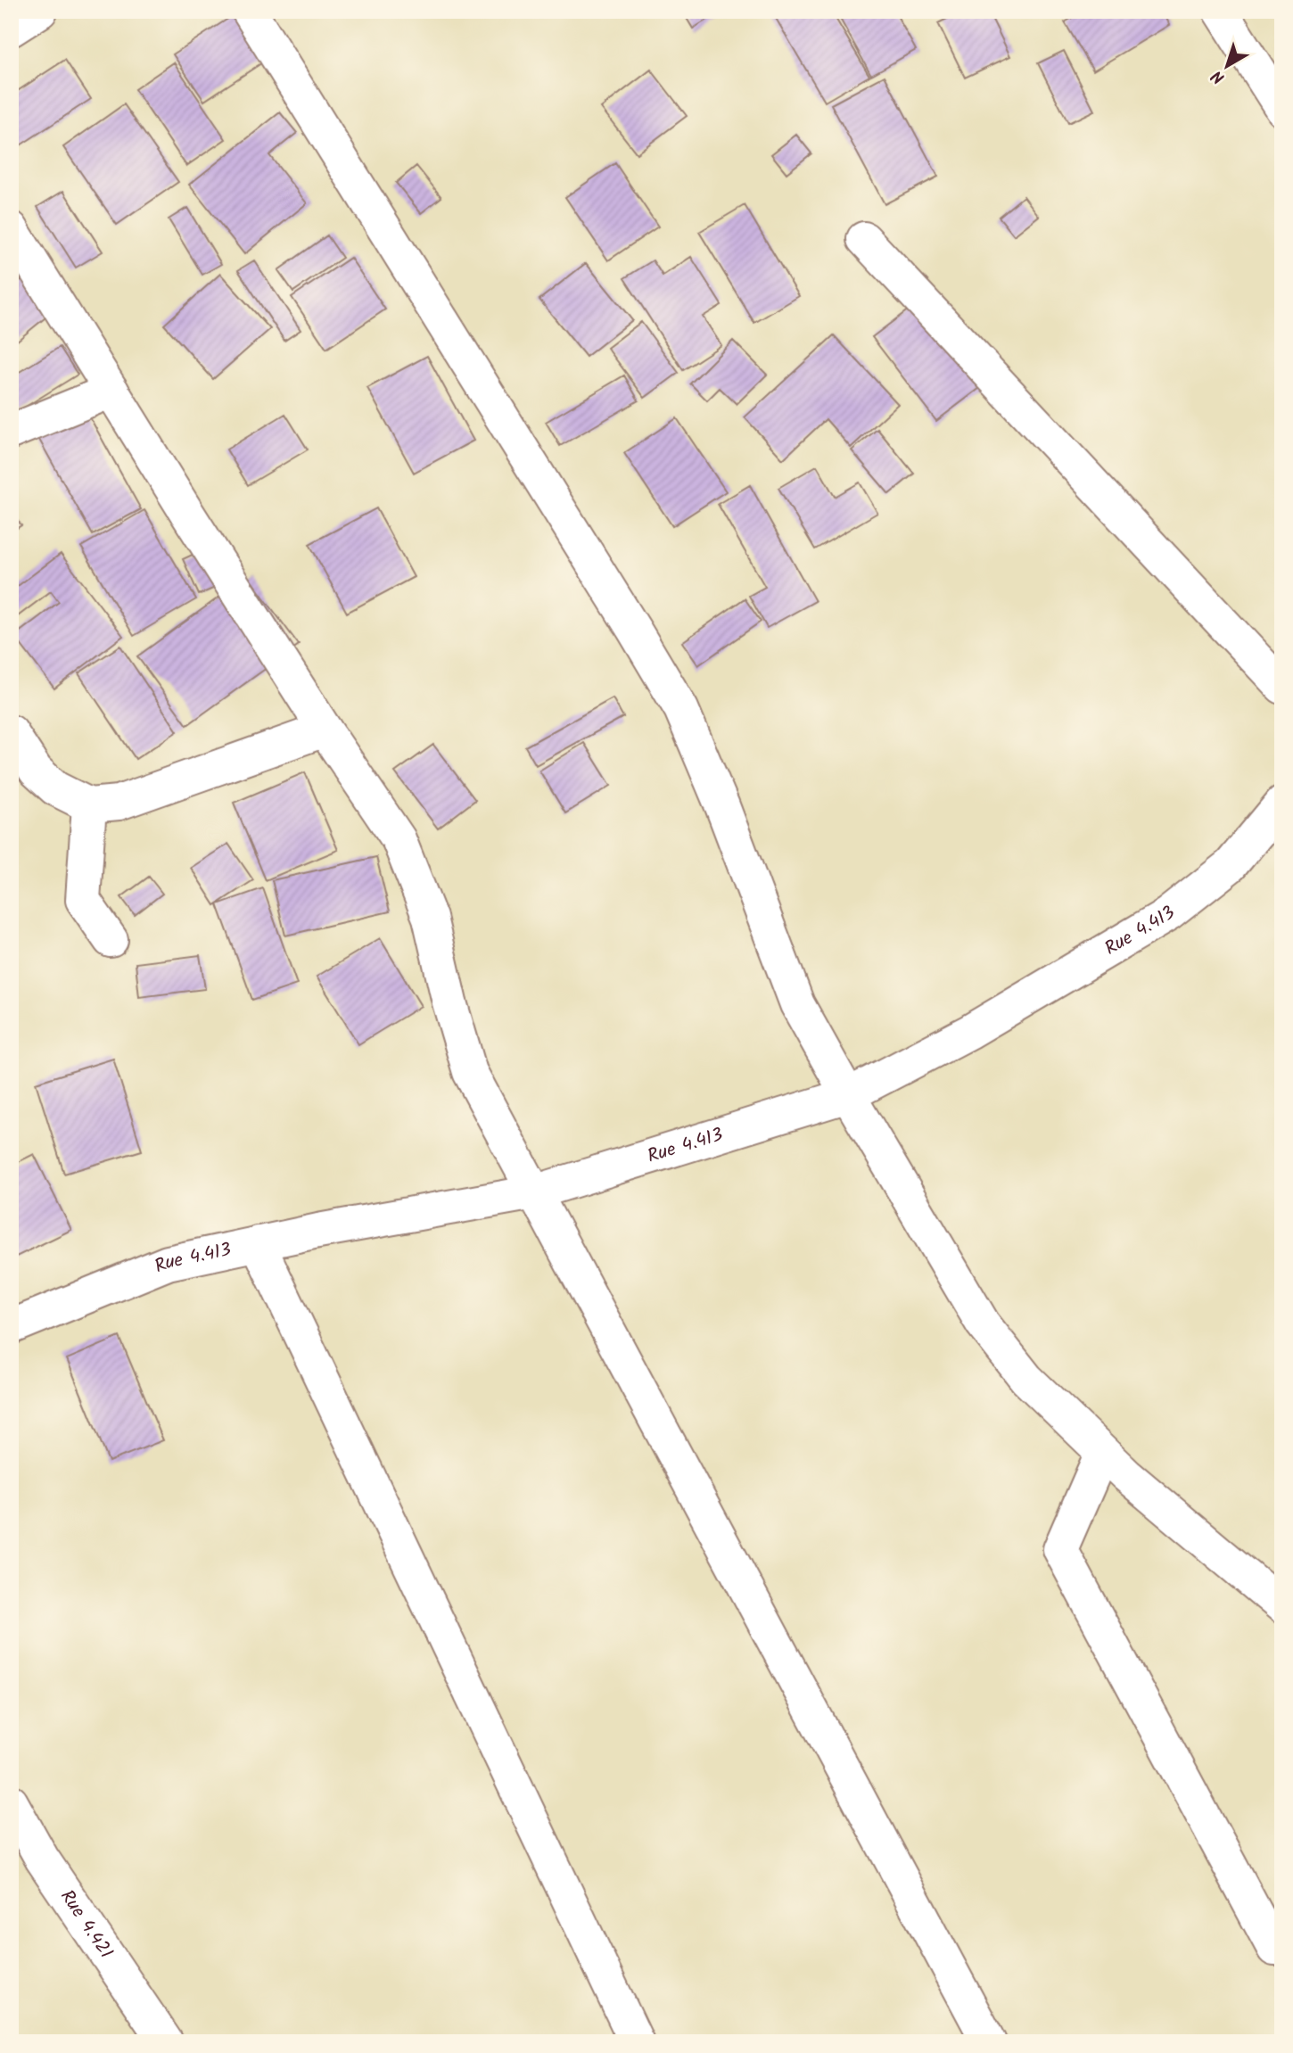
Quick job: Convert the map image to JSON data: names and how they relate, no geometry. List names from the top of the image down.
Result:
{
  "streets": {
    "street": ["Rue 4.413", "Rue 4.421"]
  },
  "north": "bottom left"
}
